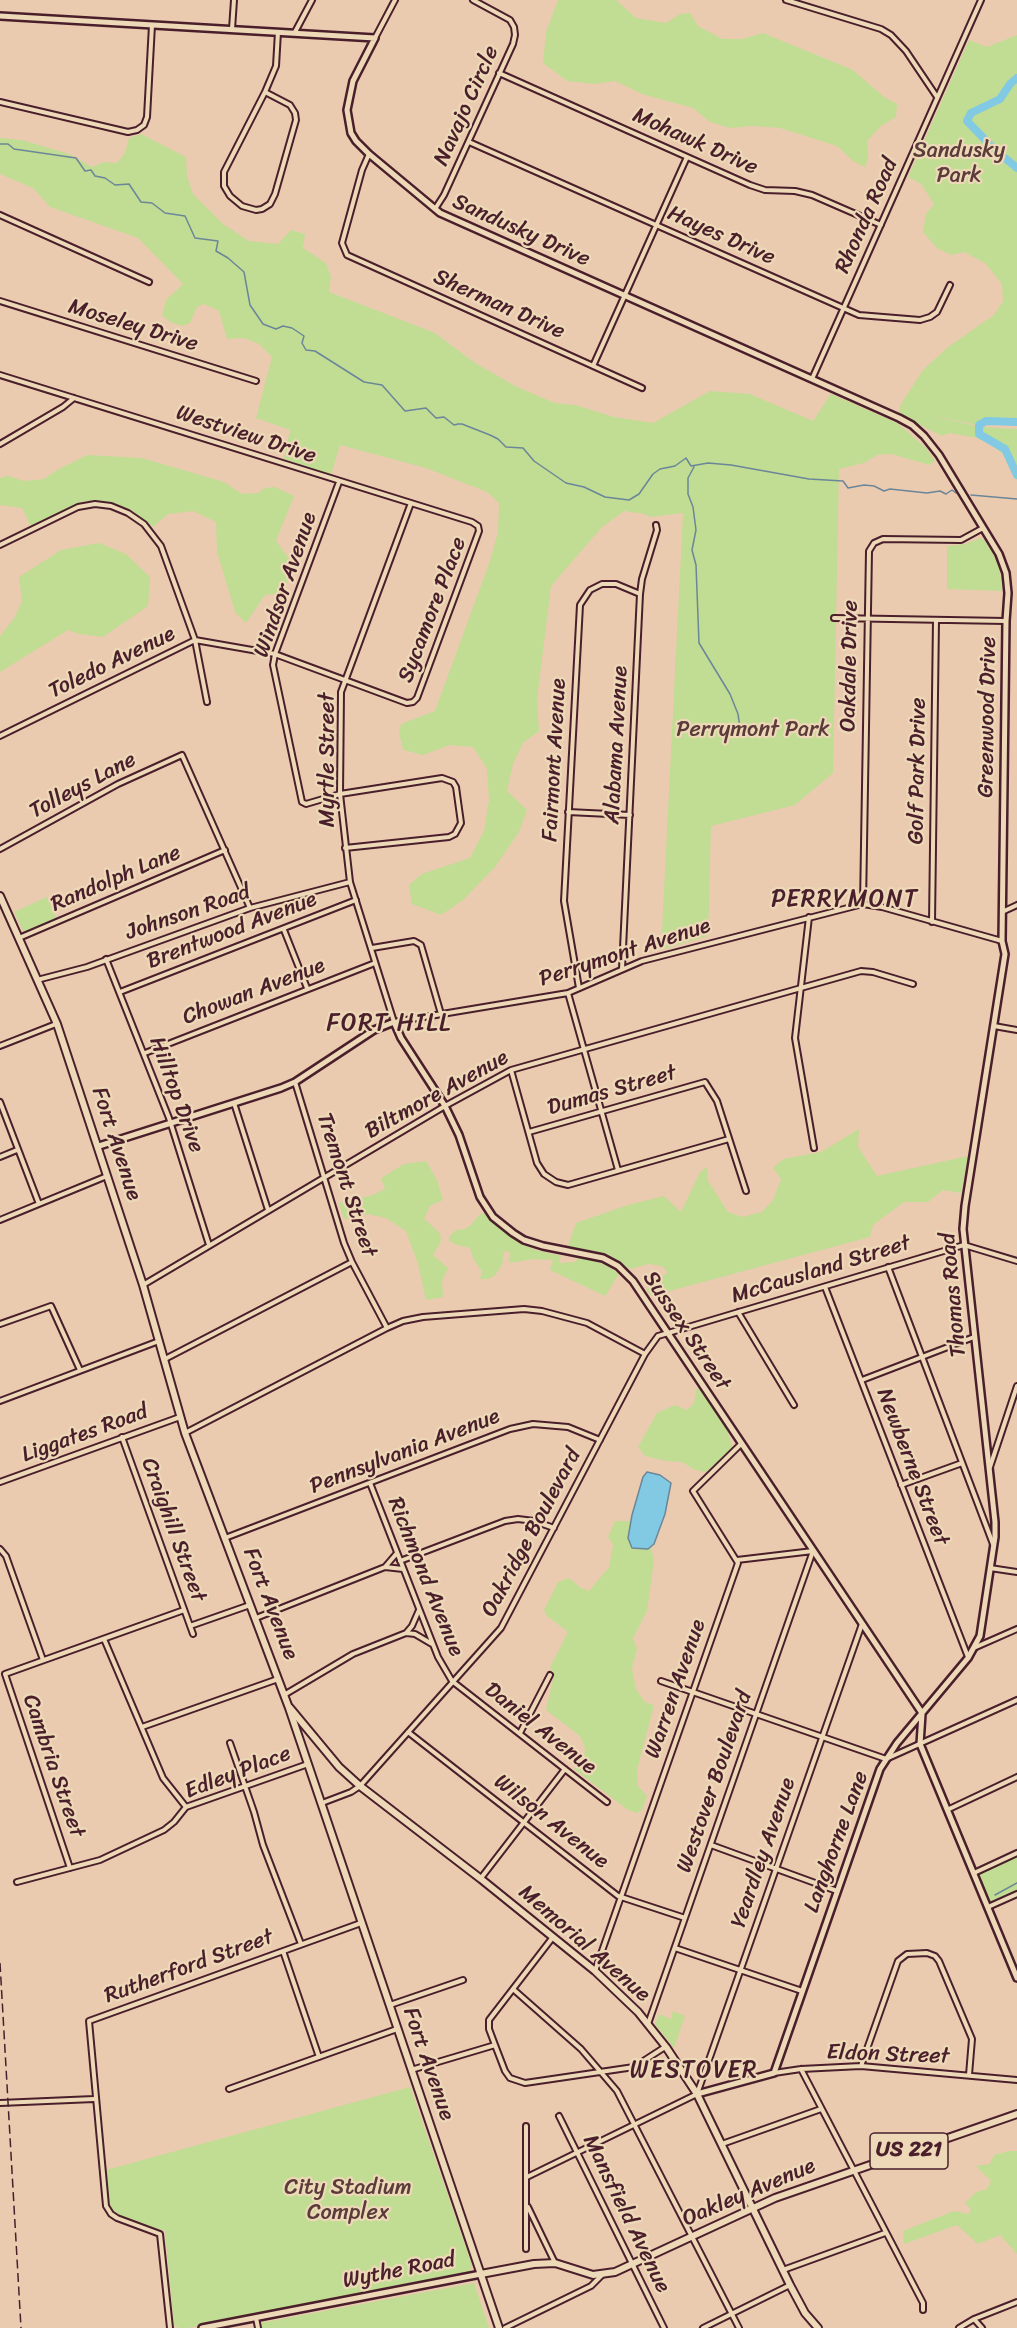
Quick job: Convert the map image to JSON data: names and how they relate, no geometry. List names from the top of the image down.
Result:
{
  "streets": {
    "main road": [
      "Fort Avenue",
      "Memorial Avenue",
      "US 221",
      "Oakley Avenue",
      "Wythe Road"
    ],
    "street": [
      "Navajo Circle",
      "Mohawk Drive",
      "Rhonda Road",
      "Sandusky Drive",
      "Hayes Drive",
      "Sherman Drive",
      "Moseley Drive",
      "Westview Drive",
      "Windsor Avenue",
      "Sycamore Place",
      "Toledo Avenue",
      "Oakdale Drive",
      "Greenwood Drive",
      "Alabama Avenue",
      "Myrtle Street",
      "Fairmont Avenue",
      "Golf Park Drive",
      "Tolleys Lane",
      "Randolph Lane",
      "Johnson Road",
      "Brentwood Avenue",
      "Perrymont Avenue",
      "Chowan Avenue",
      "Dumas Street",
      "Hilltop Drive",
      "Biltmore Avenue",
      "Tremont Street",
      "McCausland Street",
      "Thomas Road",
      "Sussex Street",
      "Liggates Road",
      "Pennsylvania Avenue",
      "Newberne Street",
      "Craighill Street",
      "Oakridge Boulevard",
      "Richmond Avenue",
      "Warren Avenue",
      "Daniel Avenue",
      "Cambria Street",
      "Edley Place",
      "Westover Boulevard",
      "Wilson Avenue",
      "Langhorne Lane",
      "Yeardley Avenue",
      "Rutherford Street",
      "Eldon Street",
      "Mansfield Avenue"
    ]
  },
  "crossings": [
    ["Navajo Circle", "Mohawk Drive"],
    ["Navajo Circle", "Sandusky Drive"],
    ["Navajo Circle", "Hayes Drive"],
    ["Mohawk Drive", "Rhonda Road"],
    ["Rhonda Road", "Sandusky Drive"],
    ["Rhonda Road", "Hayes Drive"],
    ["Sandusky Drive", "Sherman Drive"],
    ["Sandusky Drive", "Greenwood Drive"],
    ["Westview Drive", "Windsor Avenue"],
    ["Westview Drive", "Sycamore Place"],
    ["Westview Drive", "Myrtle Street"],
    ["Windsor Avenue", "Toledo Avenue"],
    ["Windsor Avenue", "Myrtle Street"],
    ["Sycamore Place", "Toledo Avenue"],
    ["Toledo Avenue", "Myrtle Street"],
    ["Oakdale Drive", "Greenwood Drive"],
    ["Oakdale Drive", "Perrymont Avenue"],
    ["Greenwood Drive", "Perrymont Avenue"],
    ["Greenwood Drive", "Thomas Road"],
    ["Alabama Avenue", "Fairmont Avenue"],
    ["Alabama Avenue", "Perrymont Avenue"],
    ["Myrtle Street", "Johnson Road"],
    ["Myrtle Street", "Brentwood Avenue"],
    ["Myrtle Street", "Perrymont Avenue"],
    ["Myrtle Street", "Chowan Avenue"],
    ["Myrtle Street", "Sussex Street"],
    ["Fairmont Avenue", "Perrymont Avenue"],
    ["Golf Park Drive", "Perrymont Avenue"],
    ["Tolleys Lane", "Randolph Lane"],
    ["Randolph Lane", "Fort Avenue"],
    ["Johnson Road", "Hilltop Drive"],
    ["Johnson Road", "Fort Avenue"],
    ["Brentwood Avenue", "Hilltop Drive"],
    ["Perrymont Avenue", "Hilltop Drive"],
    ["Perrymont Avenue", "Fort Avenue"],
    ["Perrymont Avenue", "Tremont Street"],
    ["Perrymont Avenue", "Thomas Road"],
    ["Perrymont Avenue", "Sussex Street"],
    ["Chowan Avenue", "Hilltop Drive"],
    ["Hilltop Drive", "Biltmore Avenue"],
    ["Biltmore Avenue", "Fort Avenue"],
    ["Biltmore Avenue", "Tremont Street"],
    ["Biltmore Avenue", "Sussex Street"],
    ["Fort Avenue", "Liggates Road"],
    ["Fort Avenue", "Pennsylvania Avenue"],
    ["Fort Avenue", "Oakridge Boulevard"],
    ["Fort Avenue", "Edley Place"],
    ["Fort Avenue", "Memorial Avenue"],
    ["Fort Avenue", "Rutherford Street"],
    ["Fort Avenue", "Wythe Road"],
    ["McCausland Street", "Thomas Road"],
    ["McCausland Street", "Sussex Street"],
    ["McCausland Street", "Newberne Street"],
    ["McCausland Street", "Oakridge Boulevard"],
    ["Thomas Road", "Langhorne Lane"],
    ["Sussex Street", "Oakridge Boulevard"],
    ["Sussex Street", "Westover Boulevard"],
    ["Sussex Street", "Langhorne Lane"],
    ["Sussex Street", "Yeardley Avenue"],
    ["Liggates Road", "Craighill Street"],
    ["Pennsylvania Avenue", "Oakridge Boulevard"],
    ["Pennsylvania Avenue", "Richmond Avenue"],
    ["Newberne Street", "Langhorne Lane"],
    ["Oakridge Boulevard", "Richmond Avenue"],
    ["Oakridge Boulevard", "Daniel Avenue"],
    ["Oakridge Boulevard", "Wilson Avenue"],
    ["Oakridge Boulevard", "Memorial Avenue"],
    ["Richmond Avenue", "Daniel Avenue"],
    ["Warren Avenue", "Wilson Avenue"],
    ["Warren Avenue", "Memorial Avenue"],
    ["Cambria Street", "Edley Place"],
    ["Westover Boulevard", "Wilson Avenue"],
    ["Westover Boulevard", "Memorial Avenue"],
    ["Langhorne Lane", "Eldon Street"],
    ["Yeardley Avenue", "Memorial Avenue"],
    ["Yeardley Avenue", "Eldon Street"],
    ["Memorial Avenue", "Eldon Street"],
    ["Memorial Avenue", "Oakley Avenue"],
    ["Eldon Street", "Mansfield Avenue"],
    ["Oakley Avenue", "Mansfield Avenue"],
    ["Oakley Avenue", "Wythe Road"]
  ],
  "districts": ["PERRYMONT", "FORT HILL", "WESTOVER"],
  "parks": ["Sandusky Park", "Perrymont Park", "City Stadium Complex"]
}
